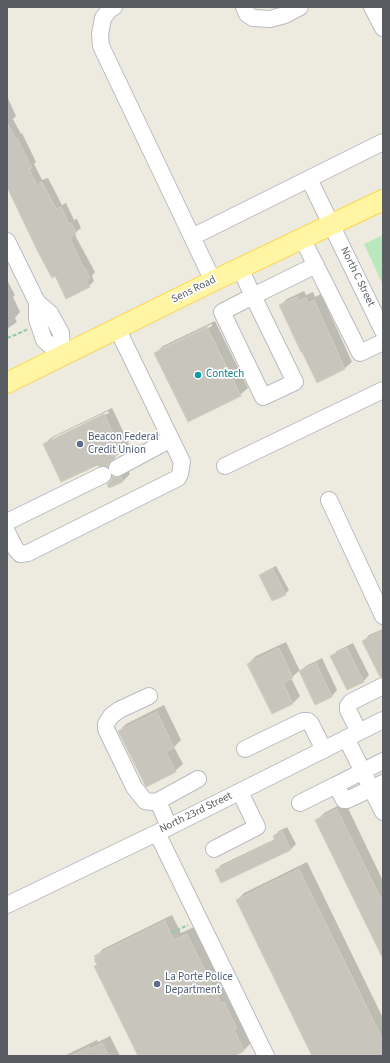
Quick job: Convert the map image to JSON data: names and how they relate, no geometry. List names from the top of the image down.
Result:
{
  "streets": {
    "main road": ["Sens Road"],
    "street": ["North C Street", "North 23rd Street"]
  },
  "crossings": [
    ["North C Street", "Sens Road"]
  ],
  "places": ["Contech", "Beacon Federal Credit Union", "La Porte Police Department"]
}
